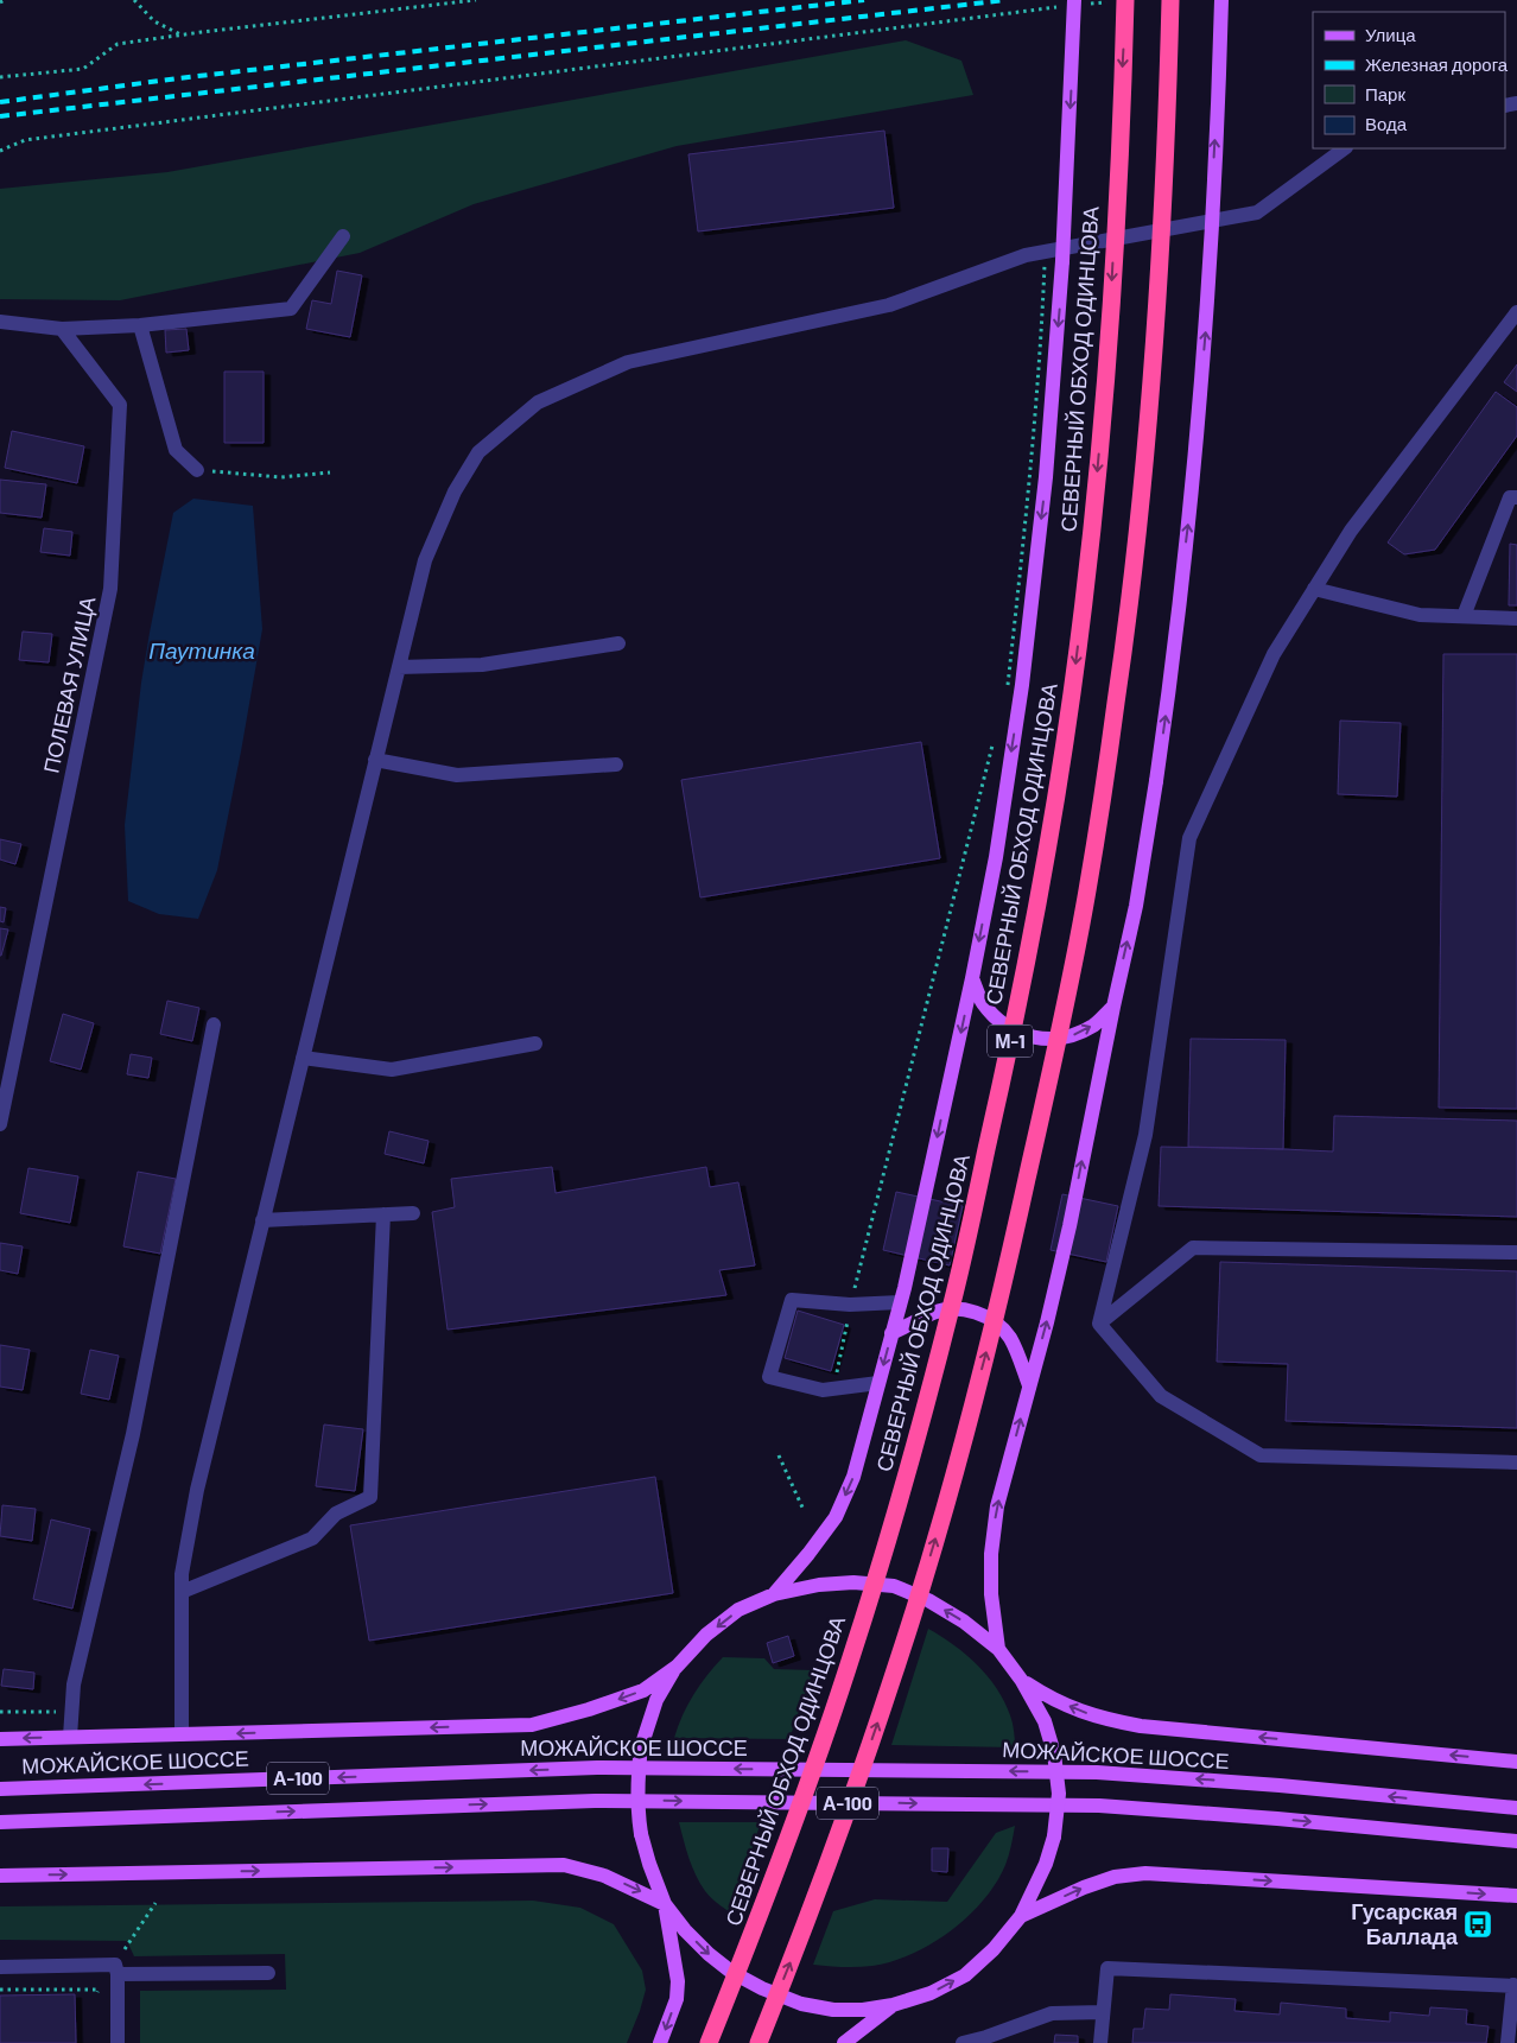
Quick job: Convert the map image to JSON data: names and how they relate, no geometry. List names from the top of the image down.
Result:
{
  "streets": {
    "highway": ["СЕВЕРНЫЙ ОБХОД ОДИНЦОВА", "М-1"],
    "main road": ["МОЖАЙСКОЕ ШОССЕ", "А-100"],
    "street": ["ПОЛЕВАЯ УЛИЦА"]
  },
  "water": ["Паутинка"],
  "places": {
    "bus stop": ["Гусарская Баллада"]
  },
  "legend": [
    "Улица",
    "Железная дорога",
    "Парк",
    "Вода"
  ]
}
